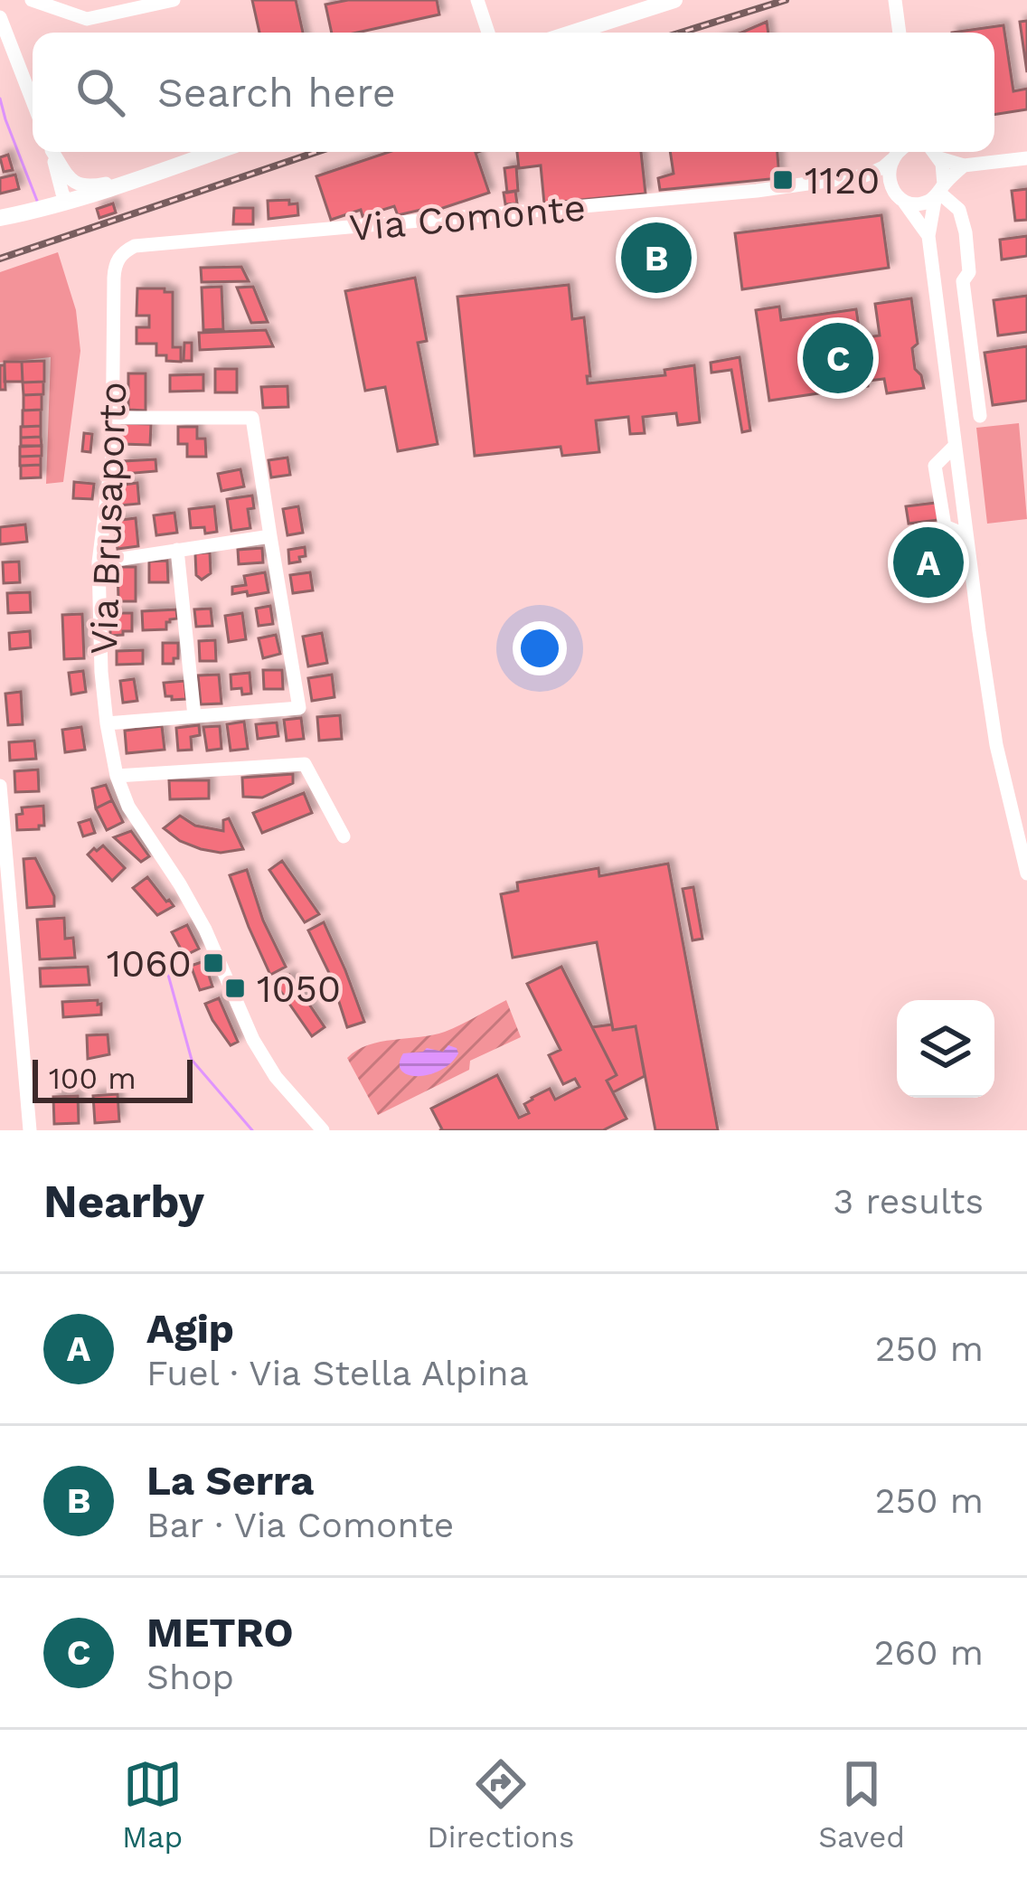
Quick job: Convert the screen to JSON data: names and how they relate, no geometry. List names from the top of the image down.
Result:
{
  "streets": {
    "street": ["Via Comonte", "Via Brusaporto"]
  },
  "crossings": [
    ["Via Comonte", "Via Brusaporto"]
  ],
  "places": {
    "transit": ["1120", "1060", "1050"]
  },
  "scale_bar": "100 m",
  "page": {
    "search": "Search here",
    "pins": ["B", "C", "A"],
    "scale": "100 m",
    "heading": ["Nearby", "3 results"],
    "list": [
      {
        "mark": "A",
        "name": "Agip",
        "note": "Fuel · Via Stella Alpina",
        "value": "250 m"
      },
      {
        "mark": "B",
        "name": "La Serra",
        "note": "Bar · Via Comonte",
        "value": "250 m"
      },
      {
        "mark": "C",
        "name": "METRO",
        "note": "Shop",
        "value": "260 m"
      }
    ],
    "nav": ["Map", "Directions", "Saved"]
  }
}
